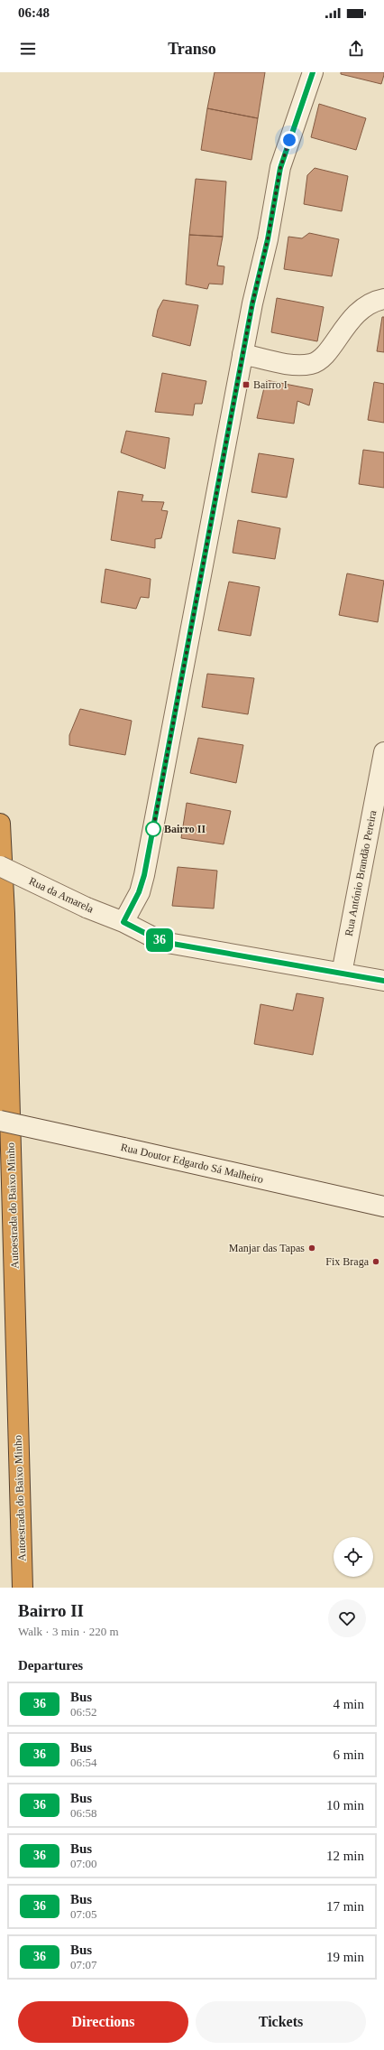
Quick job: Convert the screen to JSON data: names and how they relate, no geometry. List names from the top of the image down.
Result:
{
  "streets": {
    "highway": ["Autoestrada do Baixo Minho"],
    "street": ["Rua António Brandão Pereira", "Rua da Amarela", "Rua Doutor Edgardo Sá Malheiro"]
  },
  "crossings": [
    ["Rua António Brandão Pereira", "Rua da Amarela"]
  ],
  "places": {
    "transit": ["Bairro I"],
    "other": ["Bairro II", "Manjar das Tapas", "Fix Braga"]
  },
  "lines": ["bus line 36"],
  "page": {
    "status": "06:48",
    "header": "Transo",
    "on_map": "36",
    "heading": [
      ["Bairro II", "Walk · 3 min · 220 m"],
      "Departures"
    ],
    "list": [
      {
        "mark": "36",
        "name": "Bus",
        "note": "06:52",
        "value": "4 min"
      },
      {
        "mark": "36",
        "name": "Bus",
        "note": "06:54",
        "value": "6 min"
      },
      {
        "mark": "36",
        "name": "Bus",
        "note": "06:58",
        "value": "10 min"
      },
      {
        "mark": "36",
        "name": "Bus",
        "note": "07:00",
        "value": "12 min"
      },
      {
        "mark": "36",
        "name": "Bus",
        "note": "07:05",
        "value": "17 min"
      },
      {
        "mark": "36",
        "name": "Bus",
        "note": "07:07",
        "value": "19 min"
      }
    ],
    "buttons": ["Directions", "Tickets"]
  }
}
